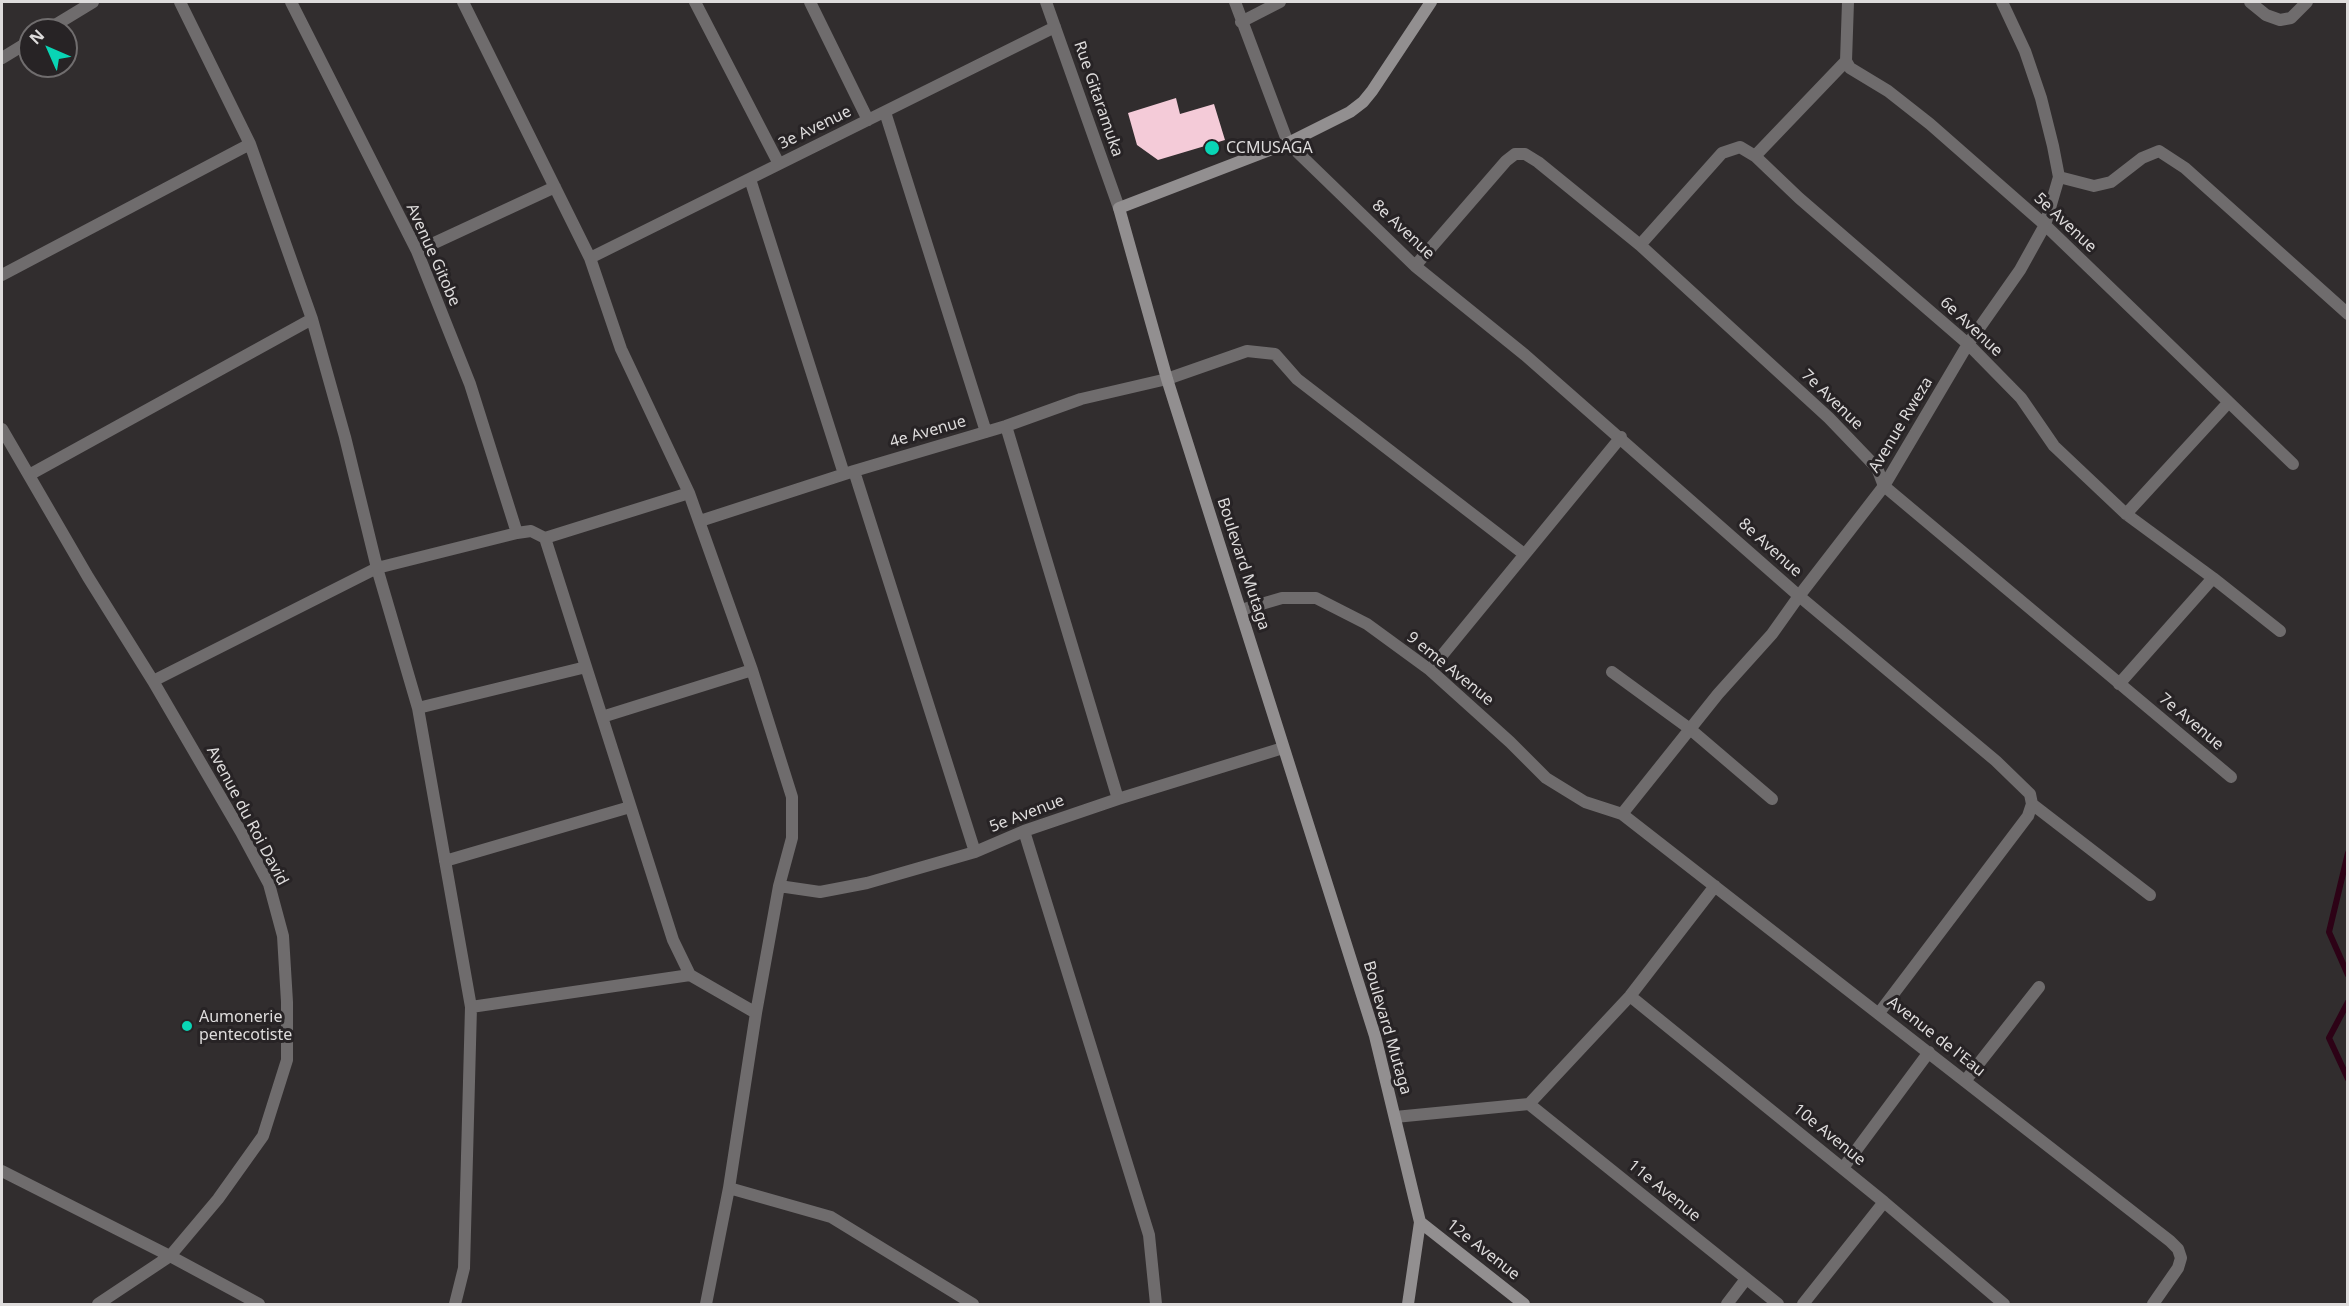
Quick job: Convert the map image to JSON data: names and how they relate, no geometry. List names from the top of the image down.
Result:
{
  "streets": {
    "street": [
      "Rue Gitaramuka",
      "3e Avenue",
      "5e Avenue",
      "8e Avenue",
      "Avenue Gitobe",
      "6e Avenue",
      "7e Avenue",
      "Avenue Rweza",
      "4e Avenue",
      "Boulevard Mutaga",
      "9 eme Avenue",
      "Avenue du Roi David",
      "Avenue de l'Eau",
      "10e Avenue",
      "11e Avenue",
      "12e Avenue"
    ]
  },
  "crossings": [
    ["Rue Gitaramuka", "3e Avenue"],
    ["Rue Gitaramuka", "Boulevard Mutaga"],
    ["5e Avenue", "Avenue Rweza"],
    ["5e Avenue", "Boulevard Mutaga"],
    ["8e Avenue", "7e Avenue"],
    ["8e Avenue", "Avenue Rweza"],
    ["6e Avenue", "Avenue Rweza"],
    ["7e Avenue", "Avenue Rweza"],
    ["Avenue Rweza", "9 eme Avenue"],
    ["Avenue Rweza", "Avenue de l'Eau"],
    ["4e Avenue", "Boulevard Mutaga"],
    ["Boulevard Mutaga", "9 eme Avenue"],
    ["Boulevard Mutaga", "12e Avenue"],
    ["9 eme Avenue", "Avenue de l'Eau"]
  ],
  "places": ["CCMUSAGA", "Aumonerie pentecotiste"],
  "north": "top left"
}
